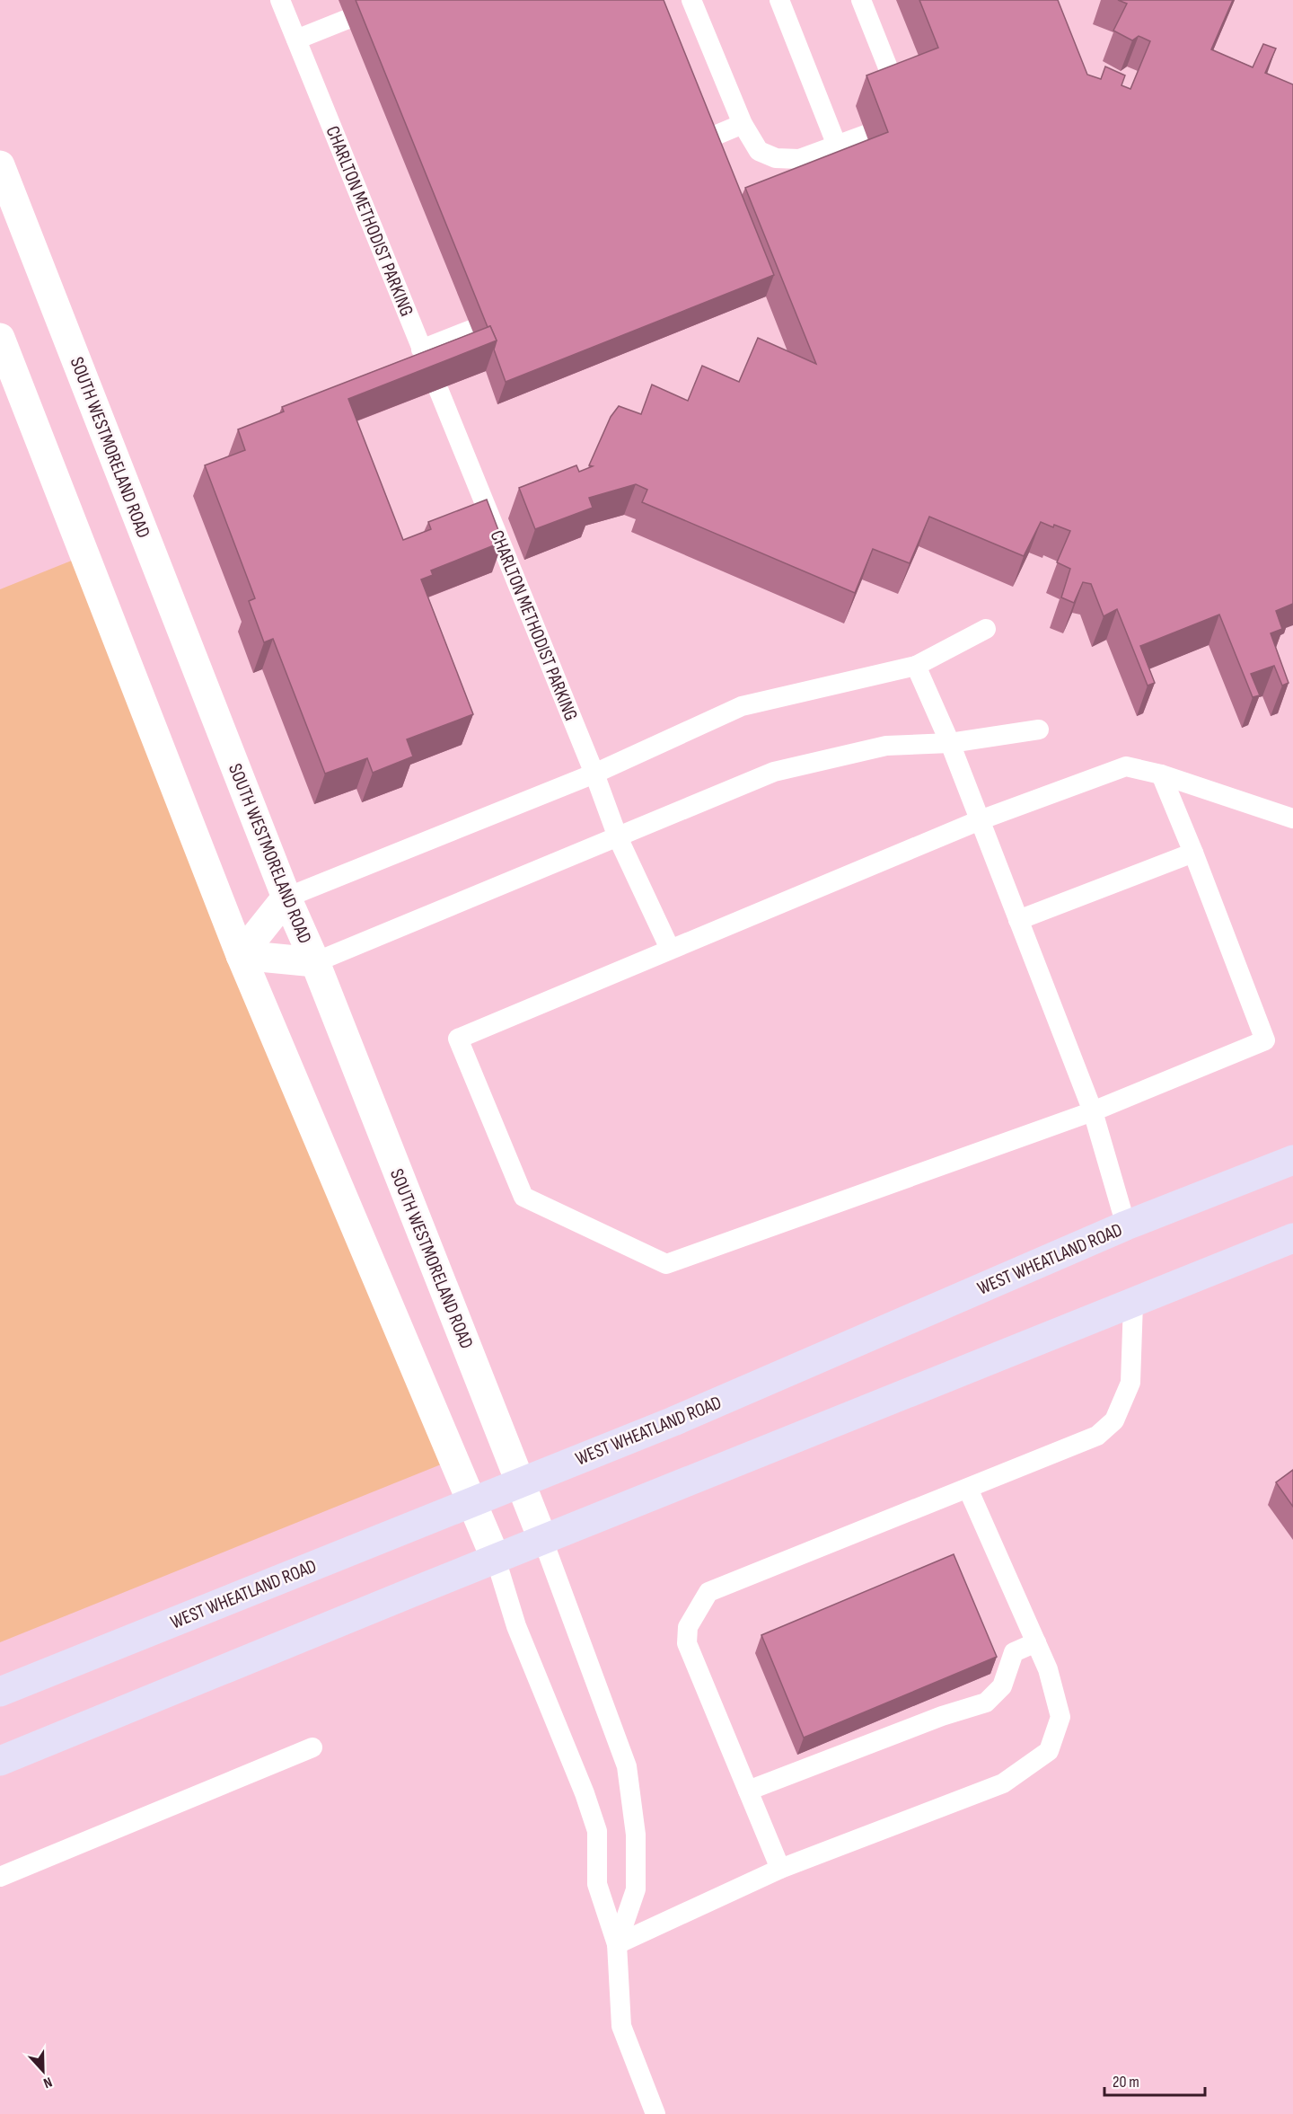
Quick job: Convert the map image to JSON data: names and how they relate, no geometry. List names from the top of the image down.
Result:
{
  "streets": {
    "main road": ["WEST WHEATLAND ROAD"],
    "street": ["SOUTH WESTMORELAND ROAD"],
    "lane": ["CHARLTON METHODIST PARKING"]
  },
  "crossings": [
    ["SOUTH WESTMORELAND ROAD", "WEST WHEATLAND ROAD"]
  ],
  "scale_bar": "20 m",
  "north": "bottom"
}
